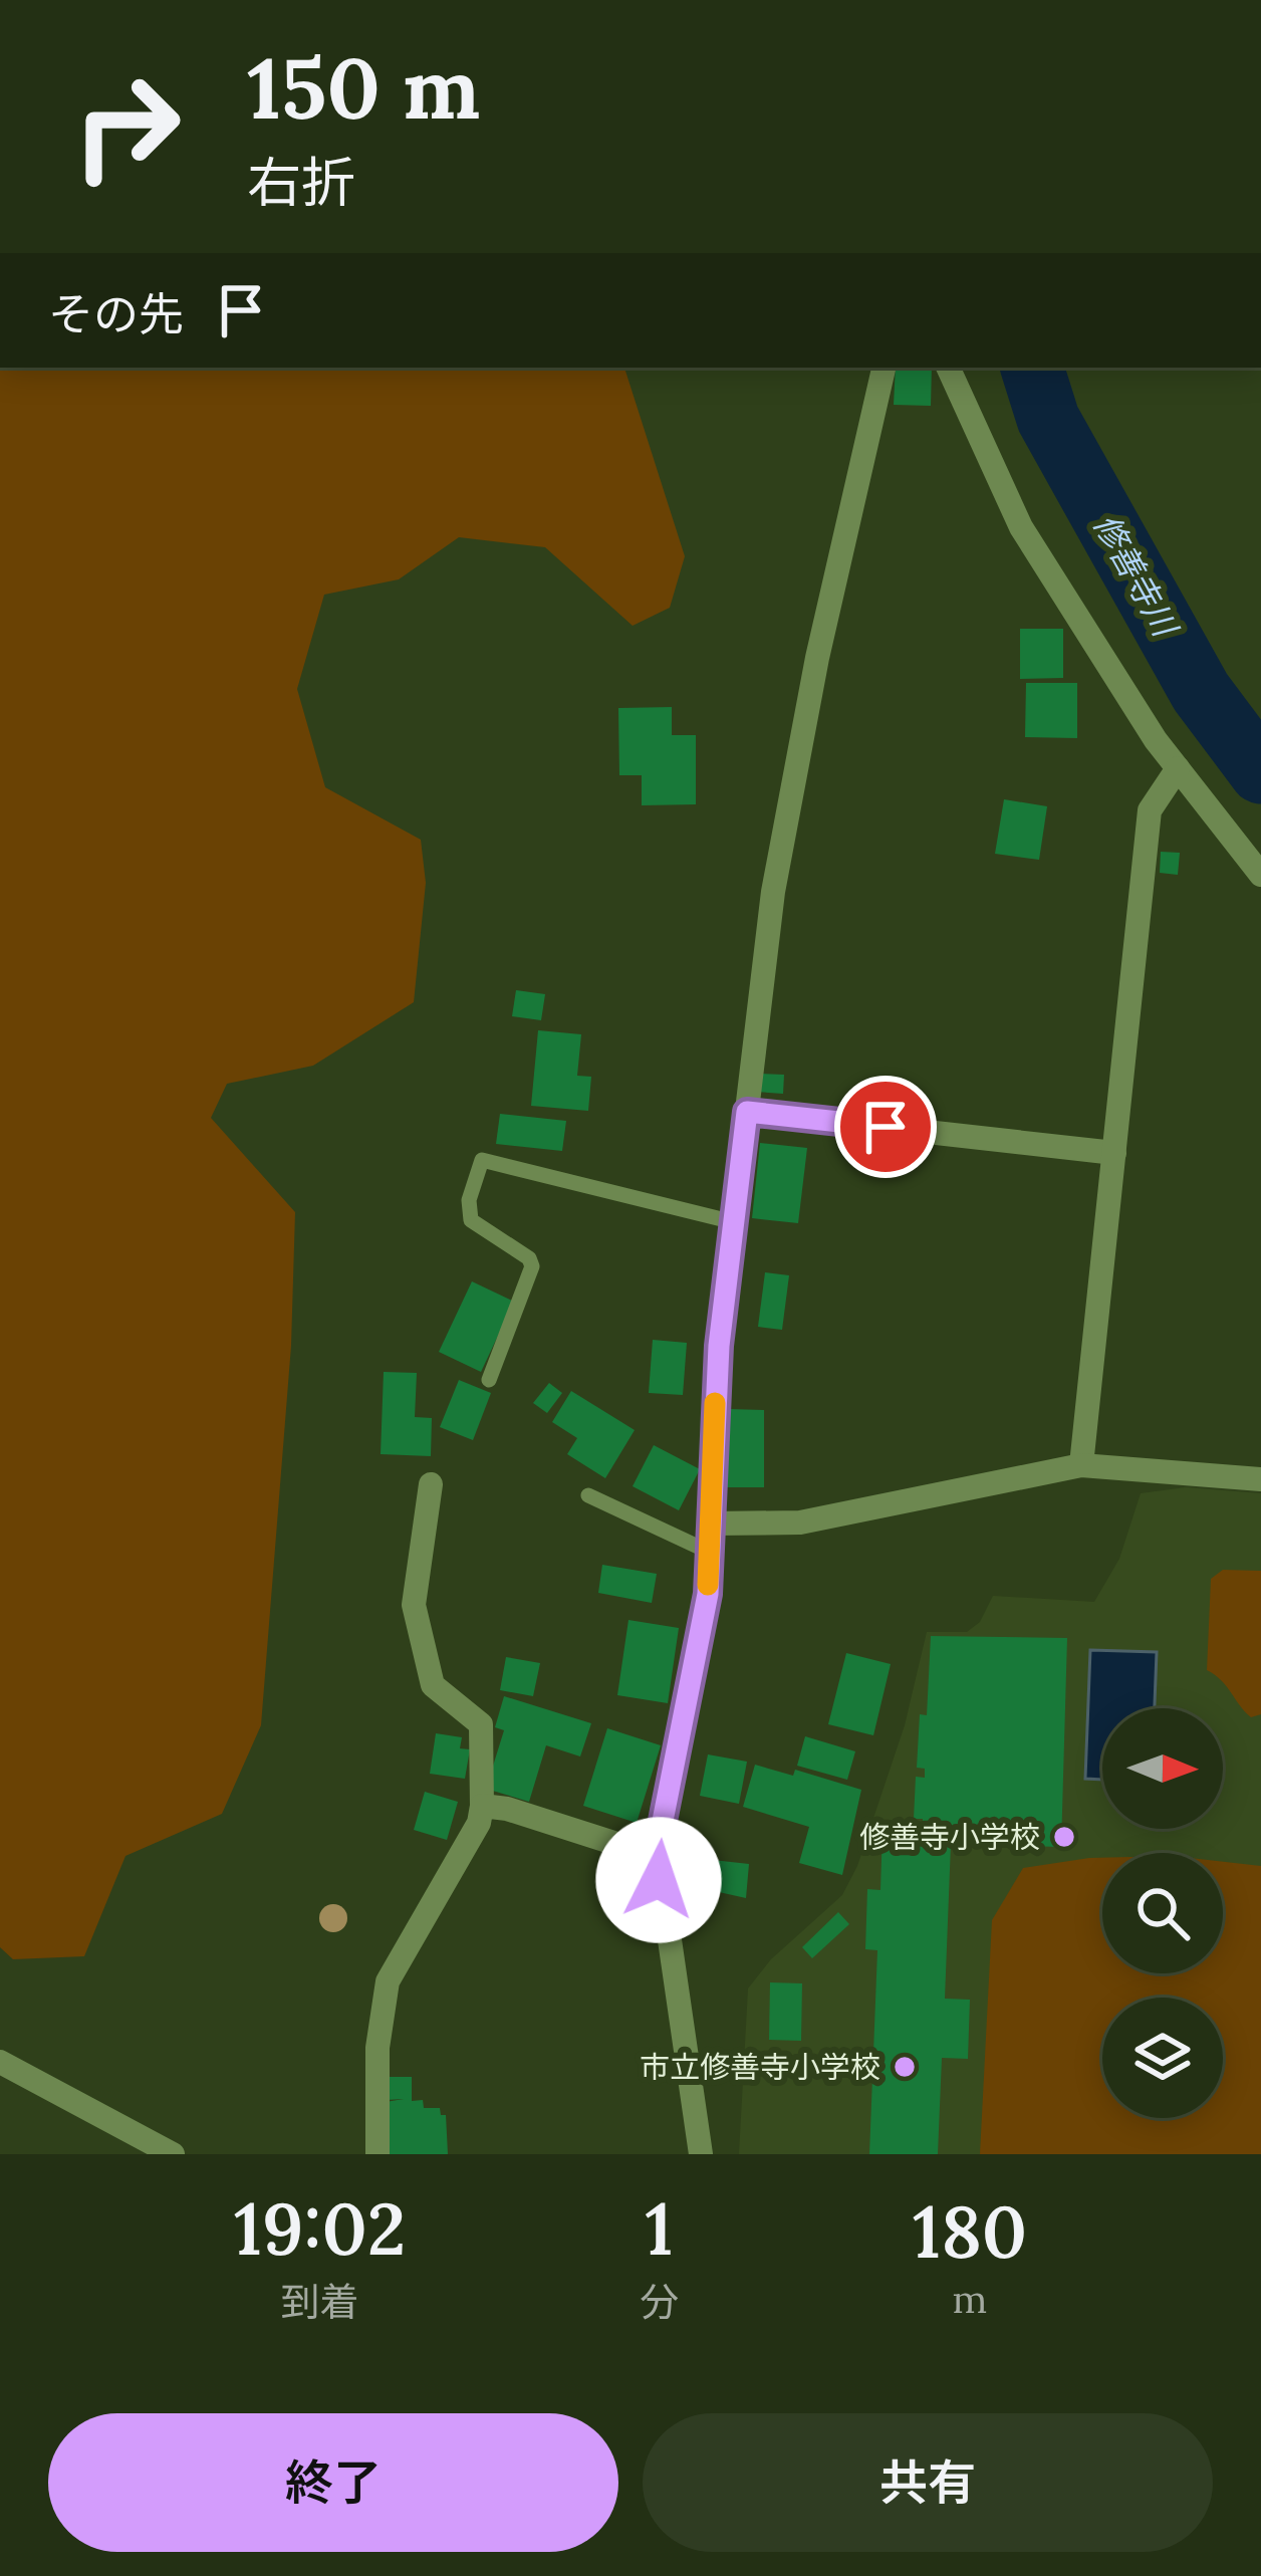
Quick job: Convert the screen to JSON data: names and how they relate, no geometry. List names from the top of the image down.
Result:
{
  "water": ["修善寺川"],
  "places": ["修善寺小学校", "市立修善寺小学校"],
  "north": "right",
  "page": {
    "turn": ["150 m", "右折"],
    "then": "その先",
    "eta": [
      "19:02",
      "到着",
      "1",
      "分",
      "180",
      "m"
    ],
    "buttons": ["終了", "共有"]
  }
}
